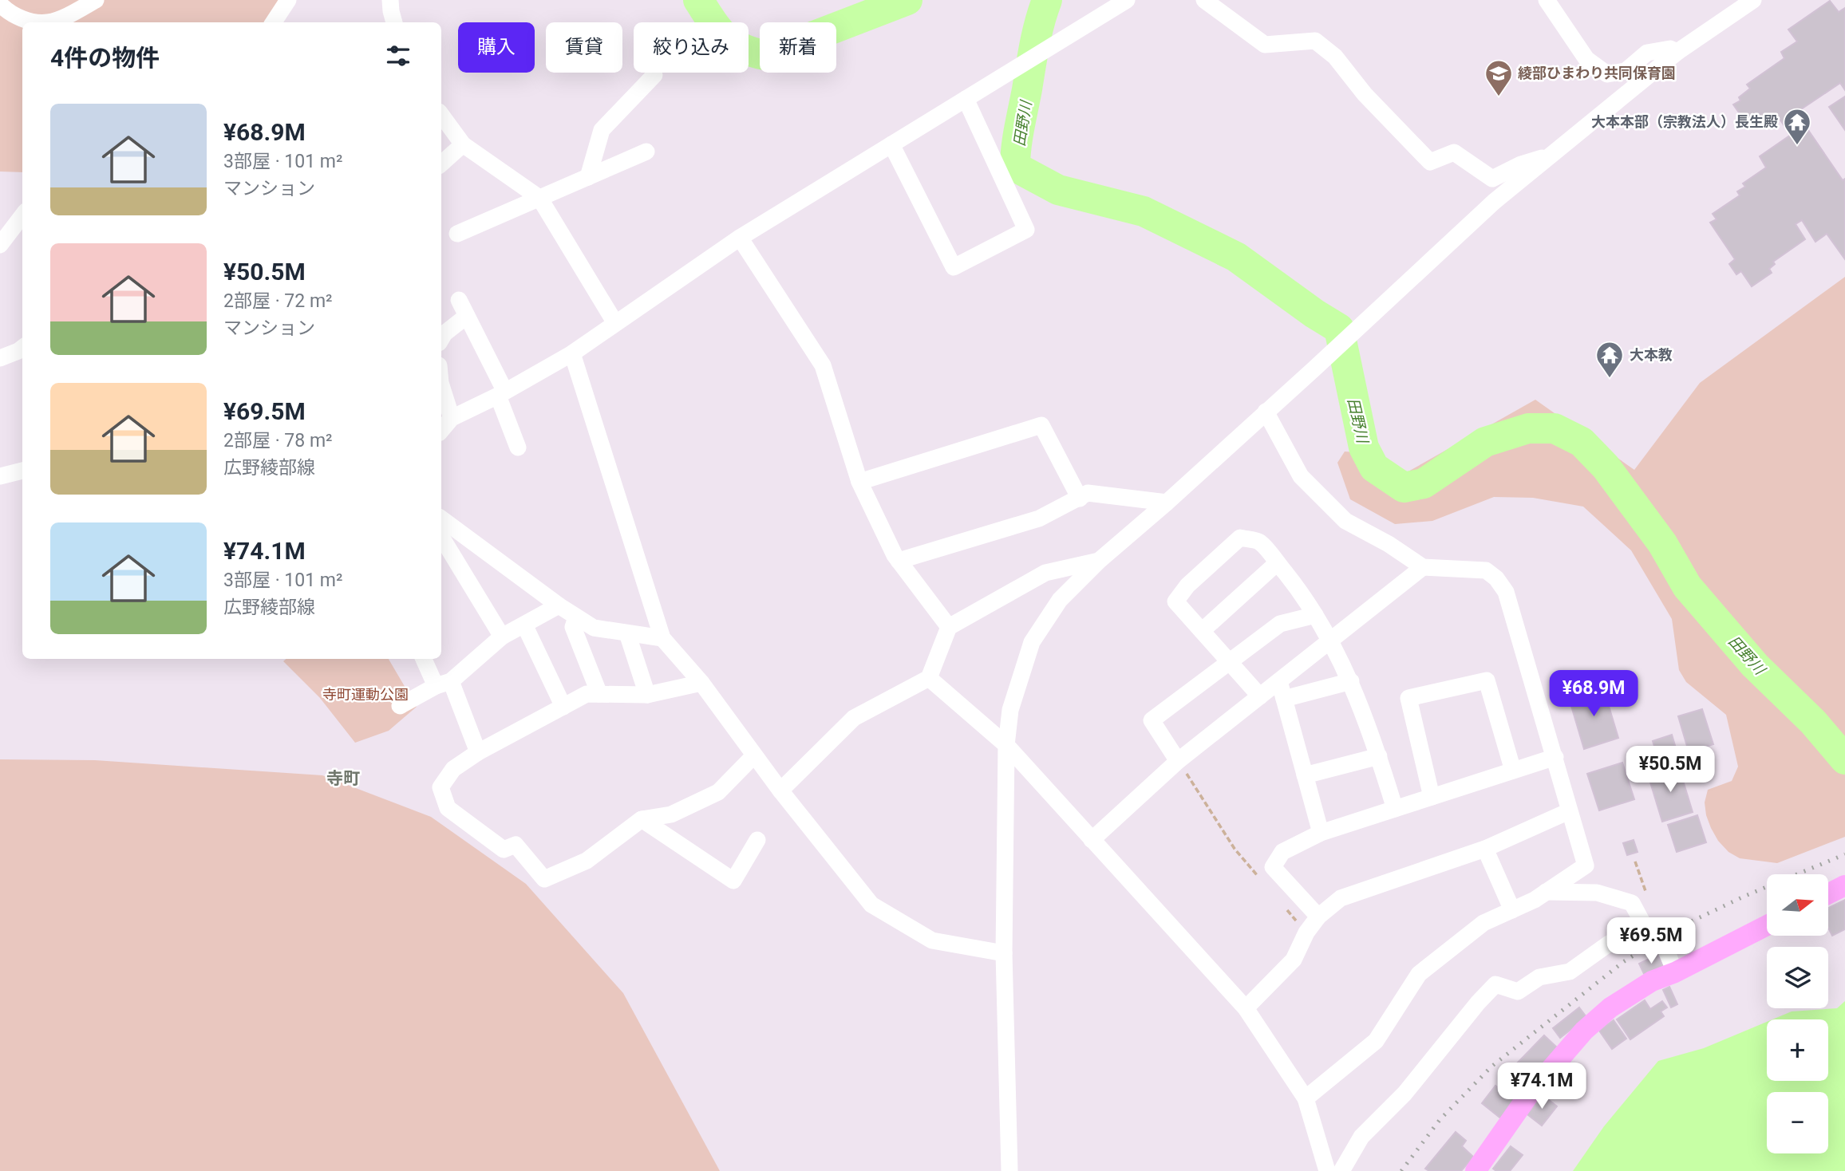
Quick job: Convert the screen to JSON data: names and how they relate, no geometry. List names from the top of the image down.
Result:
{
  "districts": ["寺町"],
  "water": ["田野川"],
  "parks": ["寺町運動公園"],
  "places": {
    "school or university": ["綾部ひまわり共同保育園"],
    "temple": ["大本本部（宗教法人）長生殿", "大本教"]
  },
  "north": "right",
  "page": {
    "chip": [
      "購入",
      "賃貸",
      "絞り込み",
      "新着"
    ],
    "heading": "4件の物件",
    "list": [
      {
        "name": "¥68.9M",
        "note": "3部屋 · 101 m² · マンション"
      },
      {
        "name": "¥50.5M",
        "note": "2部屋 · 72 m² · マンション"
      },
      {
        "name": "¥69.5M",
        "note": "2部屋 · 78 m² · 広野綾部線"
      },
      {
        "name": "¥74.1M",
        "note": "3部屋 · 101 m² · 広野綾部線"
      }
    ],
    "price": [
      "¥68.9M",
      "¥50.5M",
      "¥69.5M",
      "¥74.1M"
    ],
    "map_buttons": ["+", "−"]
  }
}
